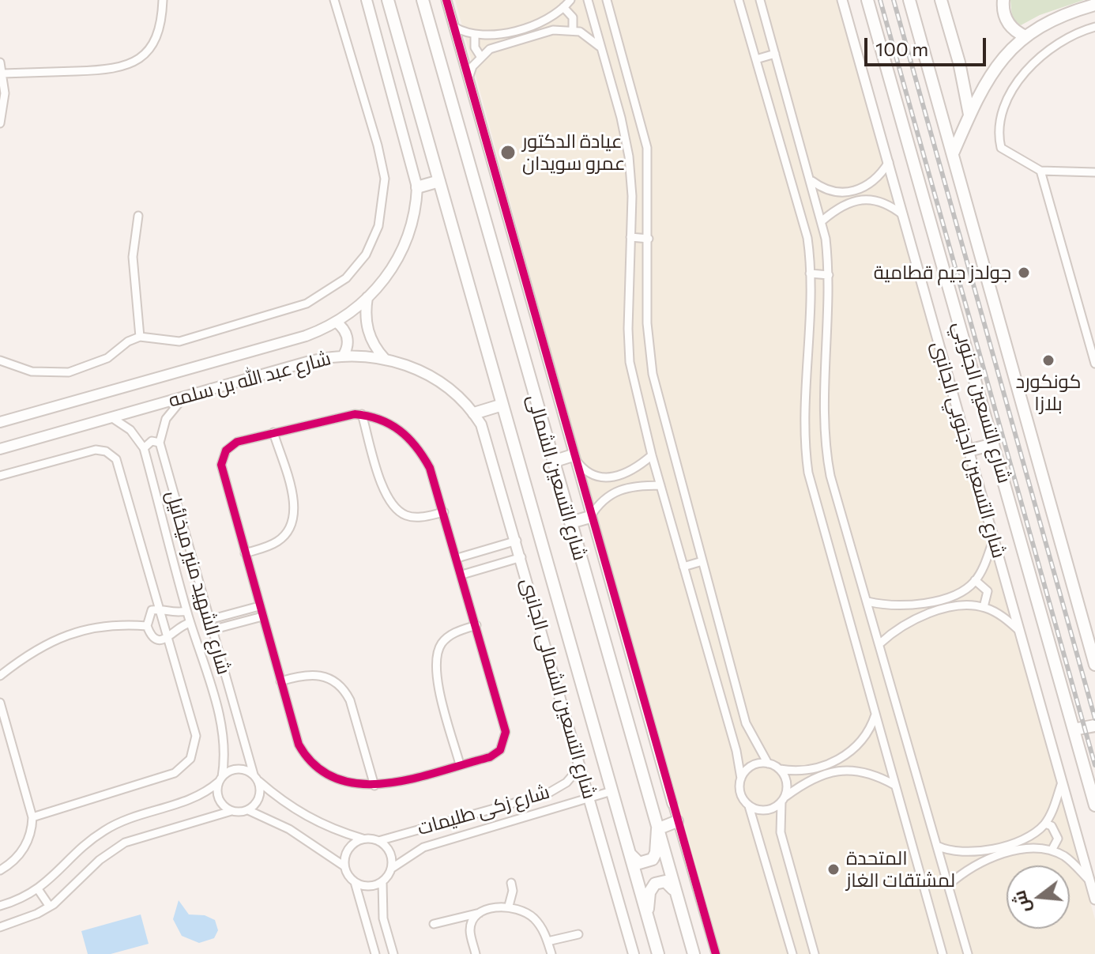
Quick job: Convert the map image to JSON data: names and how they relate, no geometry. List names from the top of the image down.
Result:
{
  "streets": {
    "main road": [
      "شارع عبد الله بن سلمه",
      "شارع التسعين الجنوبي",
      "شارع التسعين الشمالى",
      "شارع التسعين الشمالى الجانبى"
    ],
    "street": ["شارع التسعين الجنوبي الجانبى", "شارع الشهيد منير ميخائيل", "شارع زكى طليمات"]
  },
  "crossings": [
    ["شارع عبد الله بن سلمه", "شارع الشهيد منير ميخائيل"],
    ["شارع عبد الله بن سلمه", "شارع التسعين الشمالى الجانبى"],
    ["شارع التسعين الشمالى", "شارع زكى طليمات"],
    ["شارع التسعين الشمالى الجانبى", "شارع زكى طليمات"]
  ],
  "places": [
    "عيادة الدكتور عمرو سويدان",
    "جولدز جيم قطامية",
    "كونكورد بلازا",
    "المتحدة لمشتقات الغاز"
  ],
  "scale_bar": "100 m",
  "north": "left"
}
